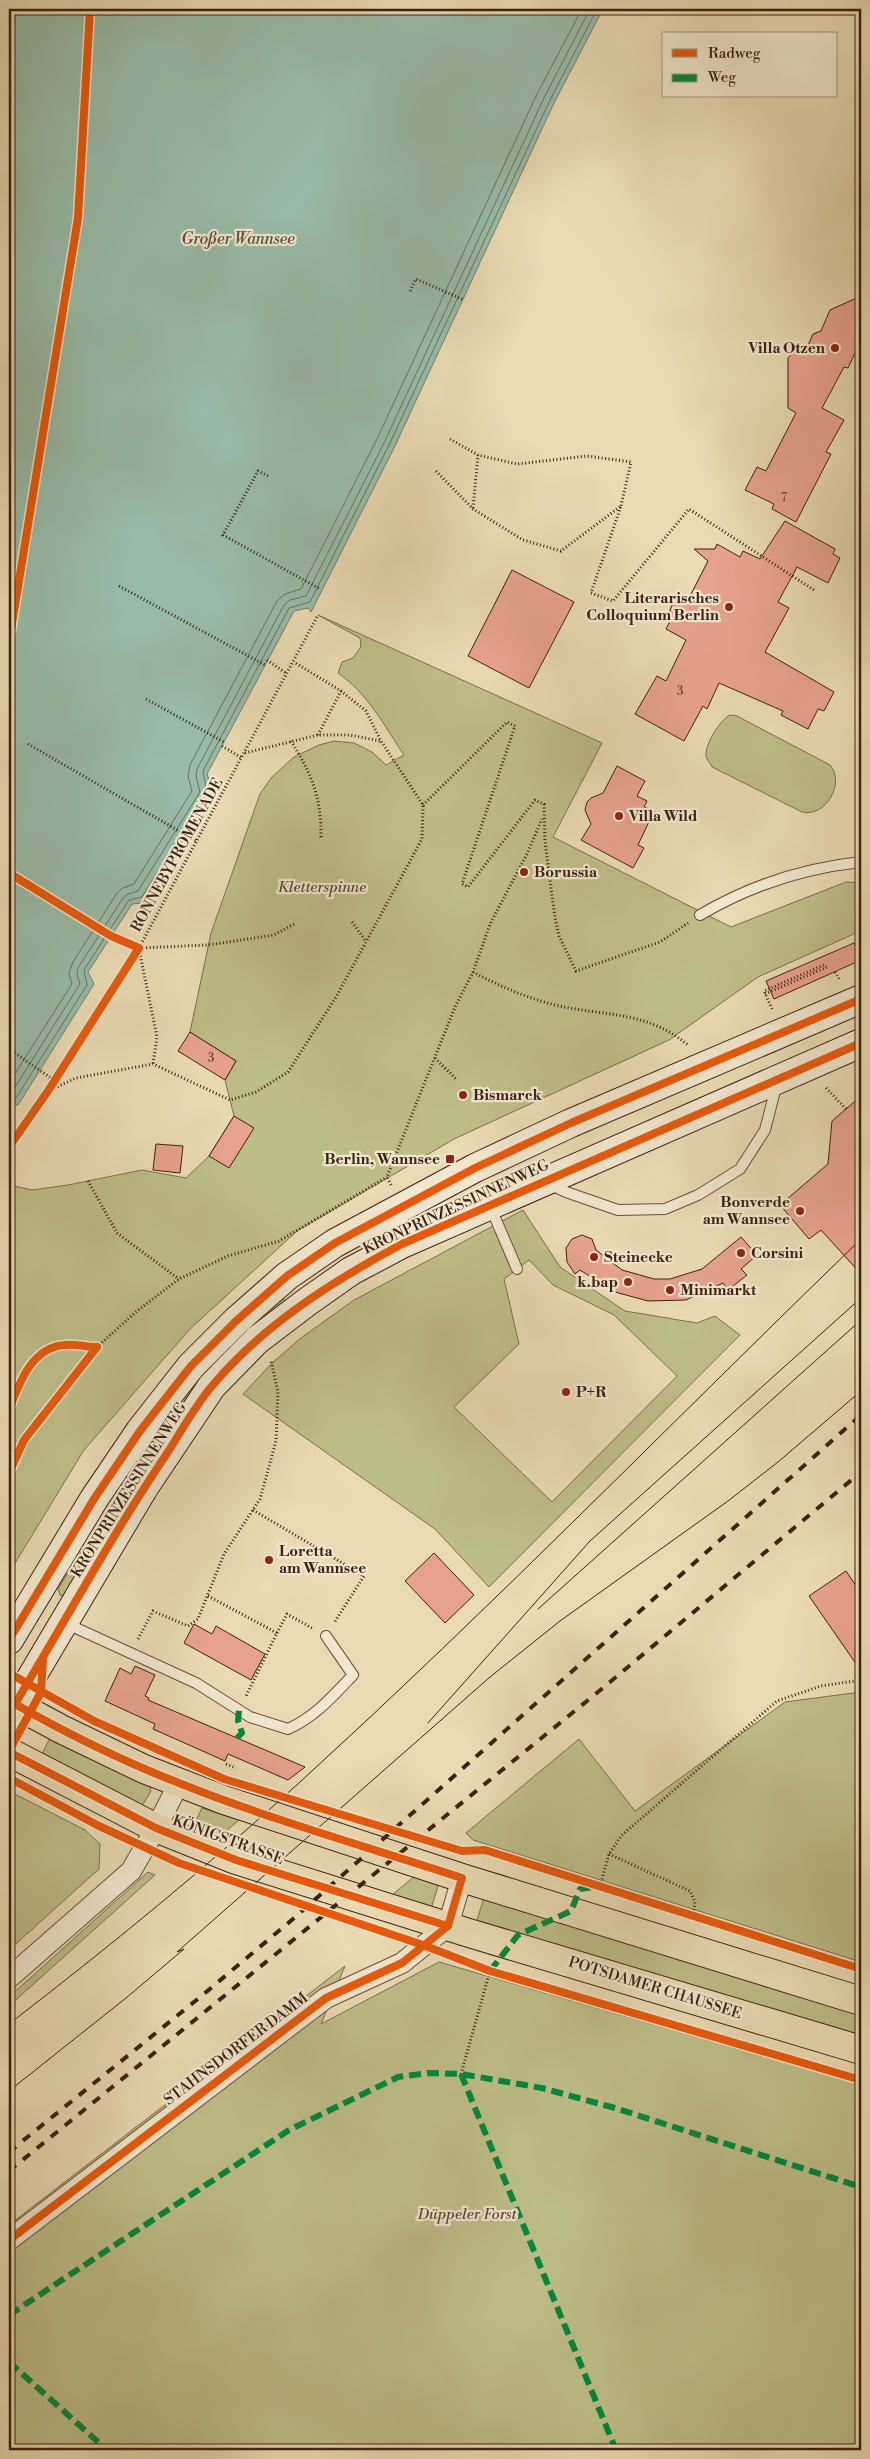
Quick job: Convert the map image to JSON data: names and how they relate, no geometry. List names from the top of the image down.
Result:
{
  "streets": {
    "main road": ["KRONPRINZESSINNENWEG", "KÖNIGSTRASSE", "POTSDAMER CHAUSSEE"],
    "street": ["STAHNSDORFER DAMM"],
    "path": ["RONNEBYPROMENADE"]
  },
  "crossings": [
    ["KÖNIGSTRASSE", "POTSDAMER CHAUSSEE"],
    ["KÖNIGSTRASSE", "STAHNSDORFER DAMM"],
    ["POTSDAMER CHAUSSEE", "STAHNSDORFER DAMM"]
  ],
  "water": ["Großer Wannsee"],
  "parks": ["Kletterspinne", "Düppeler Forst"],
  "places": {
    "other": [
      "Villa Otzen",
      "Literarisches Colloquium Berlin",
      "Villa Wild",
      "Borussia",
      "Bismarck",
      "Bonverde am Wannsee",
      "Corsini",
      "Steinecke",
      "k.bap",
      "Minimarkt",
      "P+R",
      "Loretta am Wannsee"
    ],
    "transit": ["Berlin, Wannsee"]
  },
  "house_numbers": ["7", "3", "3"],
  "legend": ["Radweg", "Weg"]
}
